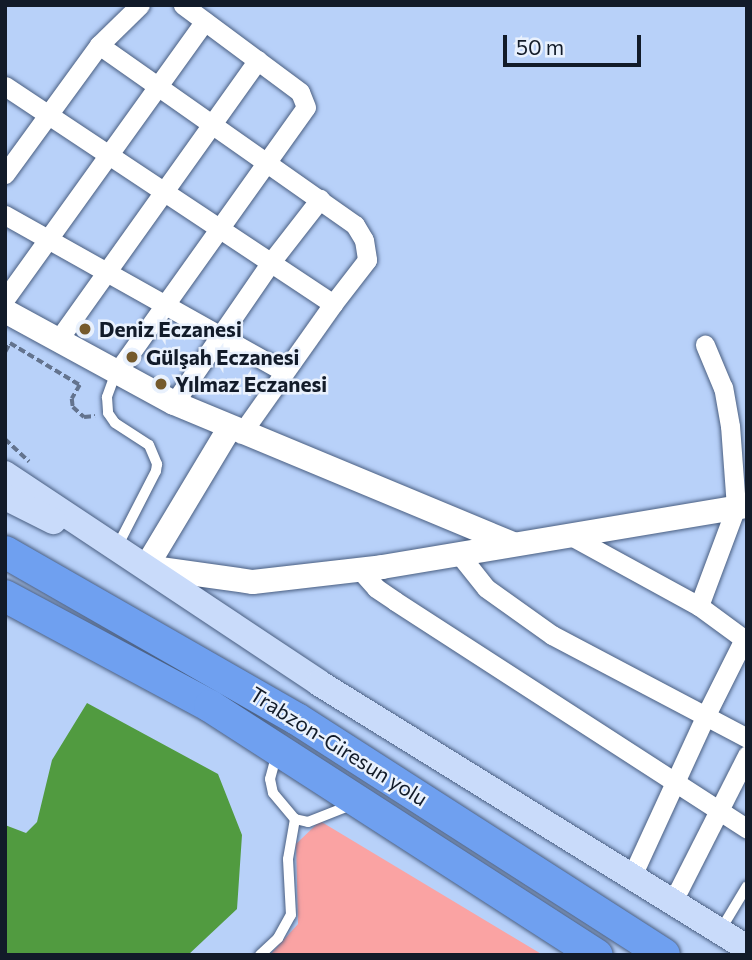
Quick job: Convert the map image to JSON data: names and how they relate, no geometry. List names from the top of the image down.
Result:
{
  "streets": {
    "highway": ["Trabzon-Giresun yolu"]
  },
  "places": ["Deniz Eczanesi", "Gülşah Eczanesi", "Yılmaz Eczanesi"],
  "scale_bar": "50 m"
}
